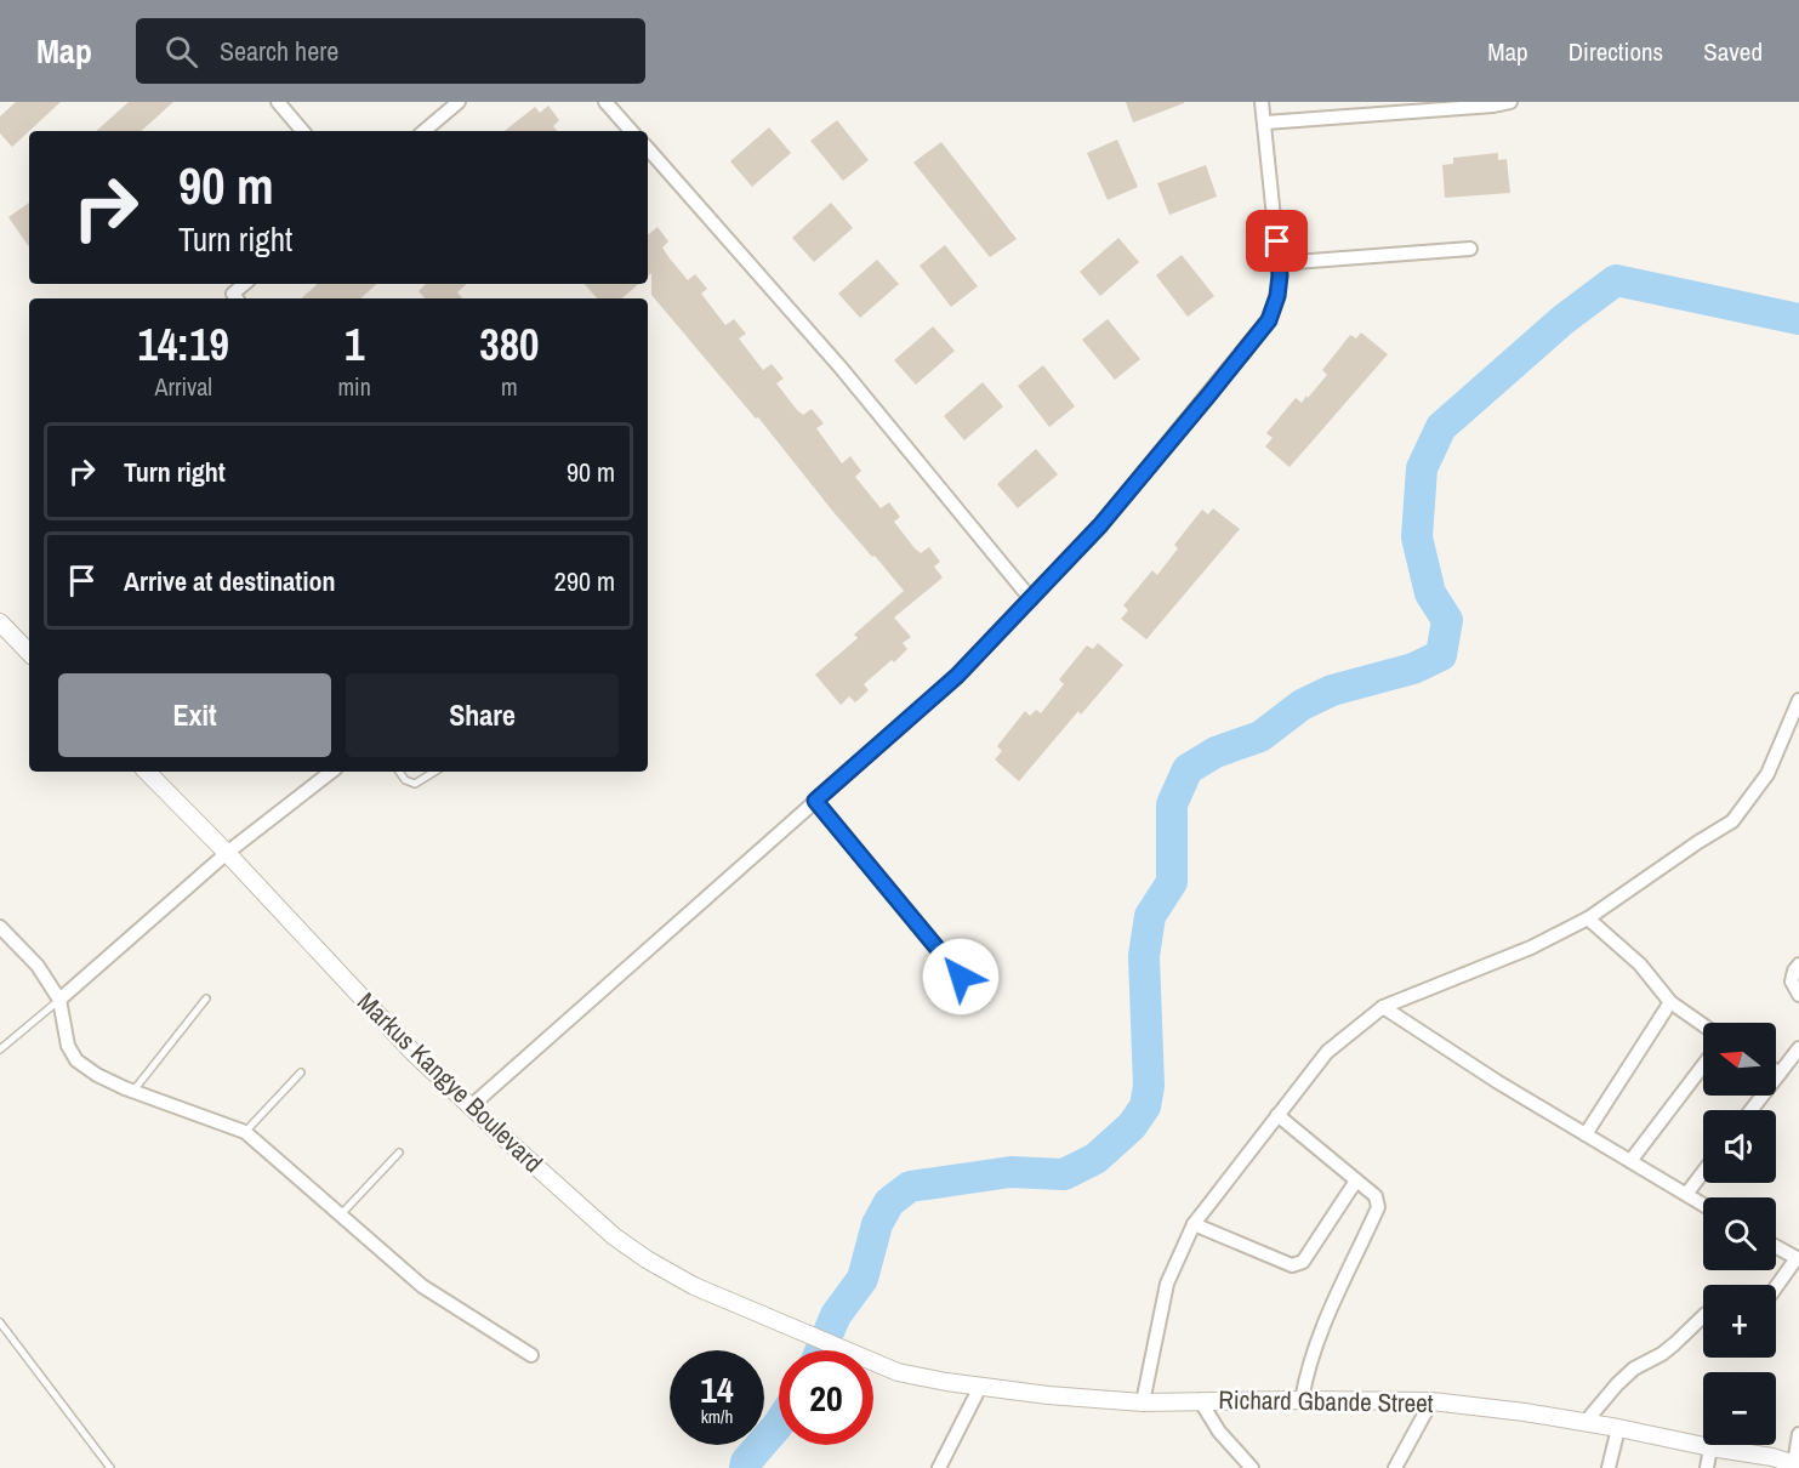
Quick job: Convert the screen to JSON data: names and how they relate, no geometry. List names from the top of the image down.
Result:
{
  "streets": {
    "street": ["Markus Kangye Boulevard", "Richard Gbande Street"]
  },
  "north": "left",
  "page": {
    "header": "Map",
    "search": "Search here",
    "nav": ["Map", "Directions", "Saved"],
    "turn": ["90 m", "Turn right"],
    "eta": [
      "14:19",
      "Arrival",
      "1",
      "min",
      "380",
      "m"
    ],
    "list": [
      {
        "name": "Turn right",
        "value": "90 m"
      },
      {
        "name": "Arrive at destination",
        "value": "290 m"
      }
    ],
    "buttons": ["Exit", "Share"],
    "map_buttons": ["+", "−"],
    "speed": "14 km/h",
    "limit": "20"
  }
}
